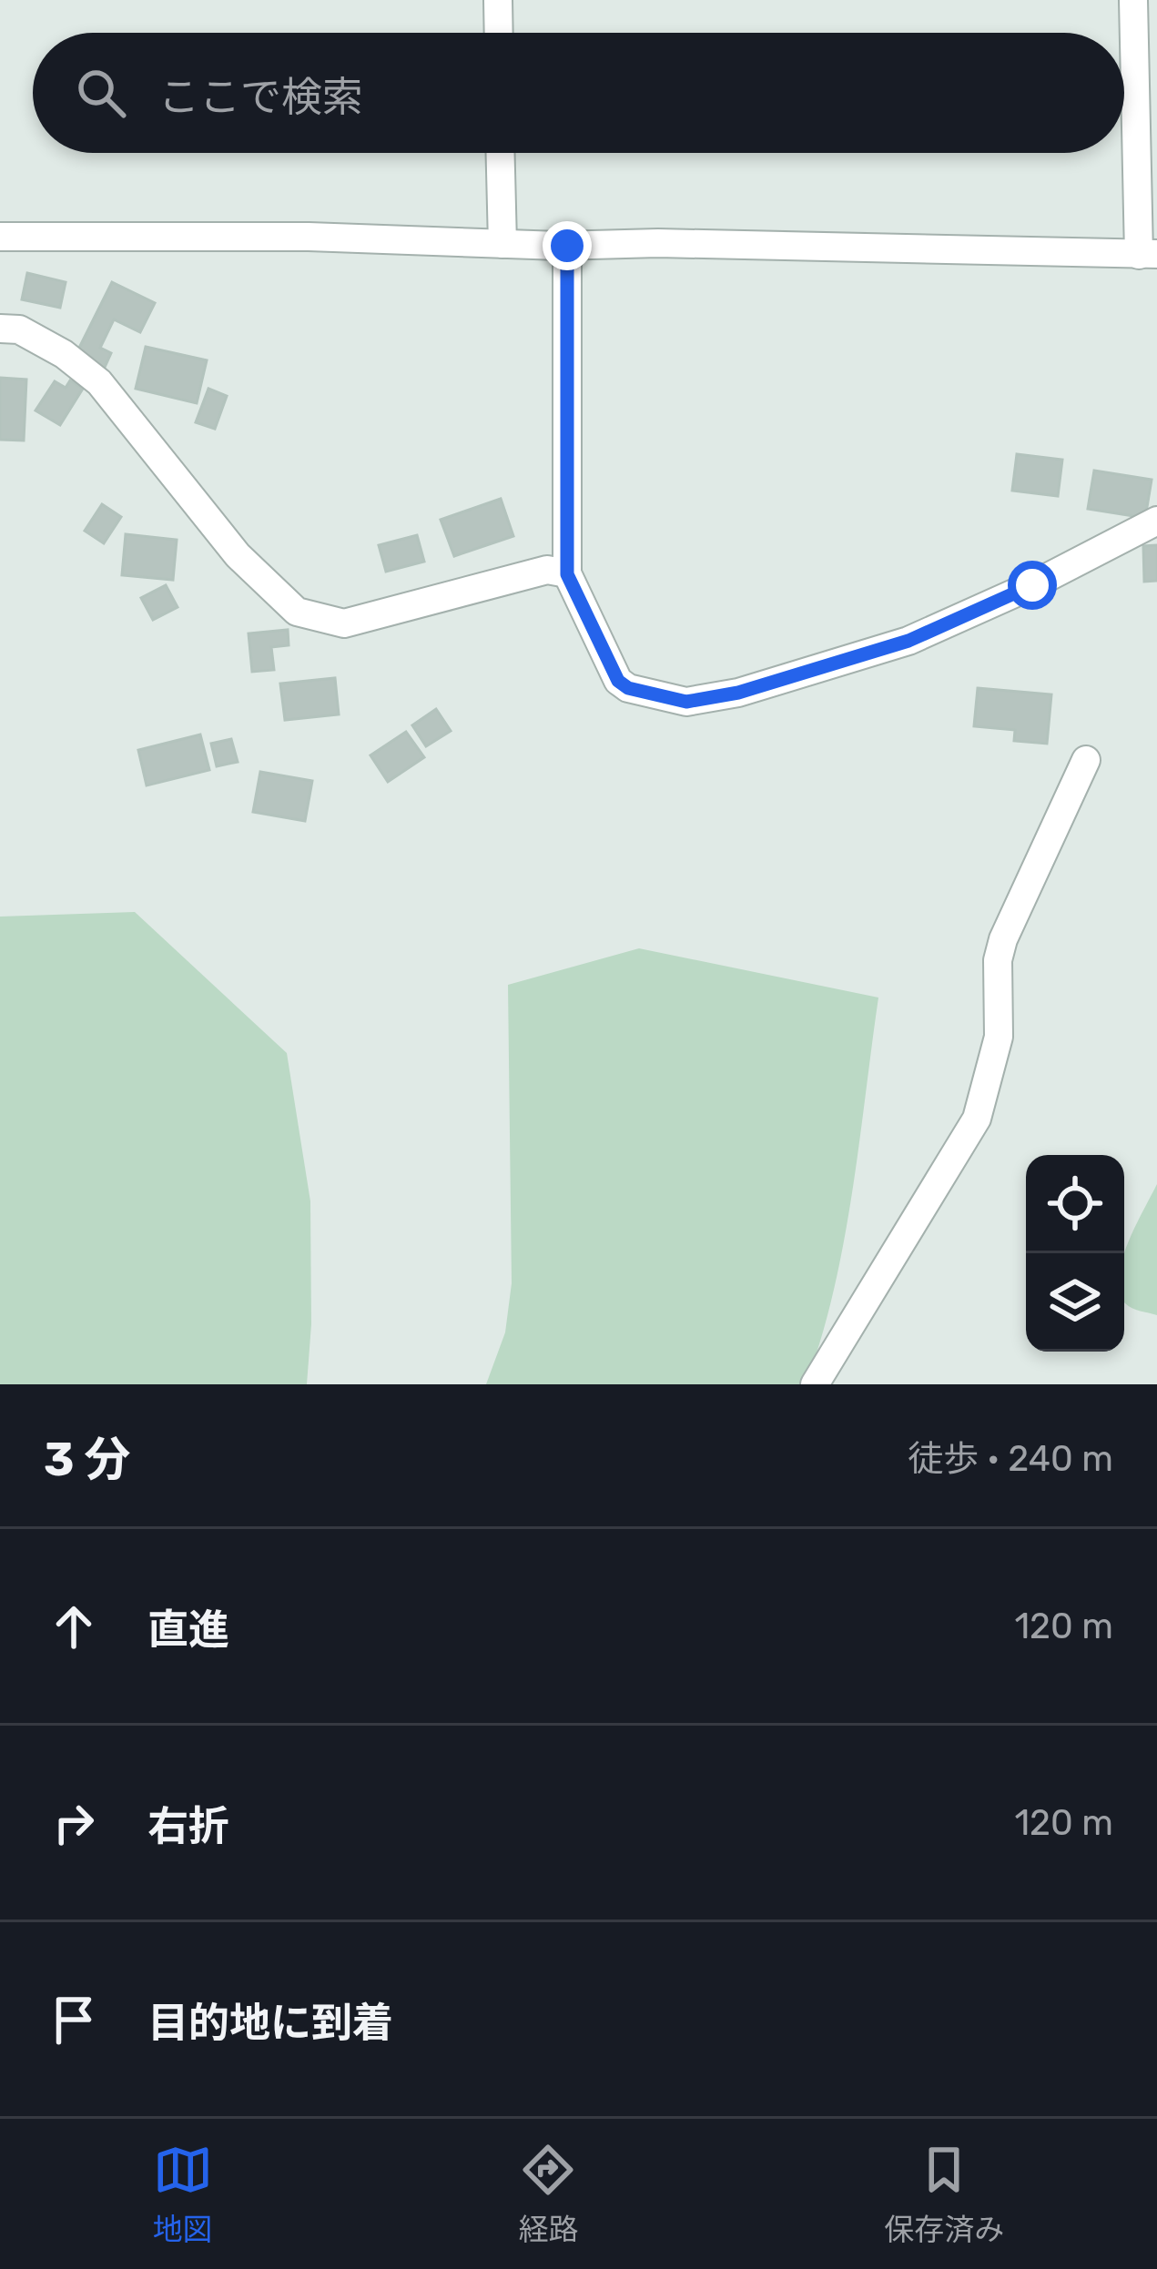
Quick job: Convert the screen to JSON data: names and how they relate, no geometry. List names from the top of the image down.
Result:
{
  "page": {
    "search": "ここで検索",
    "heading": ["3 分", "徒歩 · 240 m"],
    "list": [
      ["直進", "120 m"],
      ["右折", "120 m"],
      "目的地に到着"
    ],
    "nav": ["地図", "経路", "保存済み"]
  }
}
